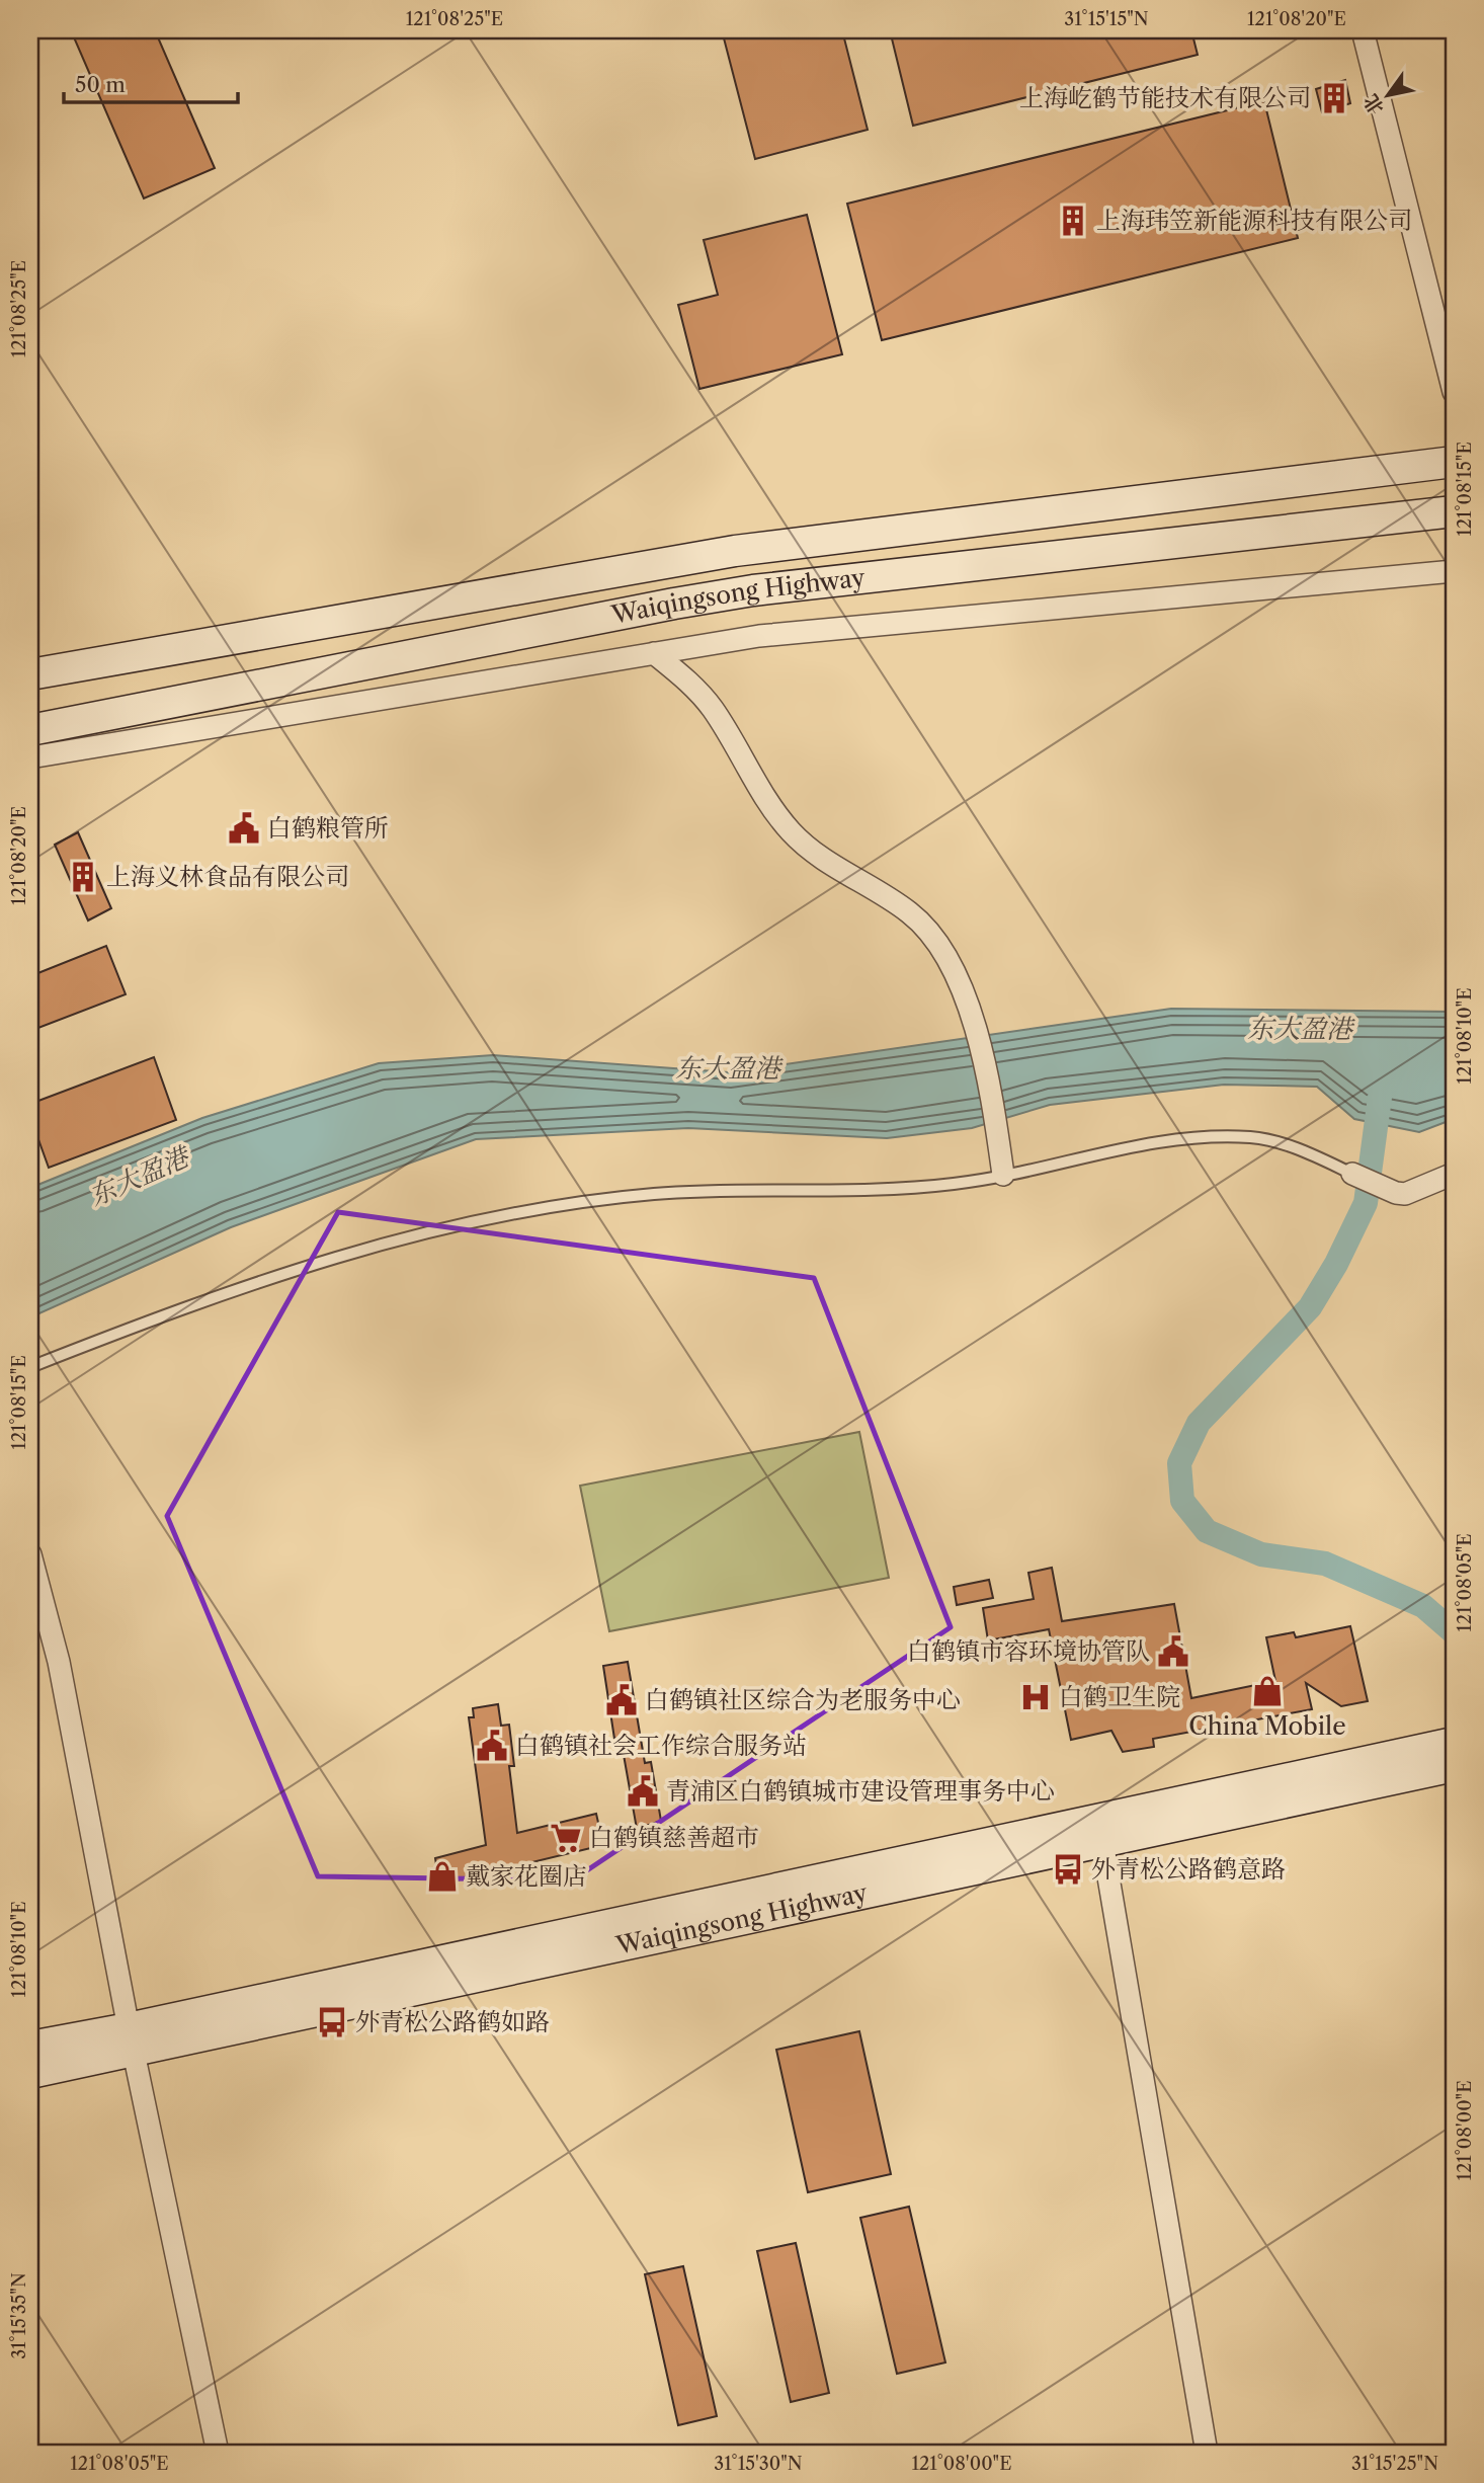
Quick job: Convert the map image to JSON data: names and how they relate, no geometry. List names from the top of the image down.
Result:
{
  "streets": {
    "main road": ["Waiqingsong Highway"]
  },
  "water": ["东大盈港"],
  "places": {
    "building": ["上海屹鹤节能技术有限公司", "上海玮笠新能源科技有限公司", "上海义林食品有限公司"],
    "public building": [
      "白鹤粮管所",
      "白鹤镇市容环境协管队",
      "白鹤镇社区综合为老服务中心",
      "白鹤镇社会工作综合服务站",
      "青浦区白鹤镇城市建设管理事务中心"
    ],
    "shop": ["China Mobile", "戴家花圈店"],
    "hospital": ["白鹤卫生院"],
    "supermarket": ["白鹤镇慈善超市"],
    "bus stop": ["外青松公路鹤意路", "外青松公路鹤如路"]
  },
  "scale_bar": "50 m",
  "north": "bottom left",
  "coordinates": [
    "121°08'25\"E",
    "31°15'15\"N",
    "121°08'20\"E",
    "121°08'15\"E",
    "121°08'10\"E",
    "121°08'05\"E",
    "121°08'00\"E",
    "31°15'35\"N",
    "31°15'30\"N",
    "31°15'25\"N"
  ]
}
